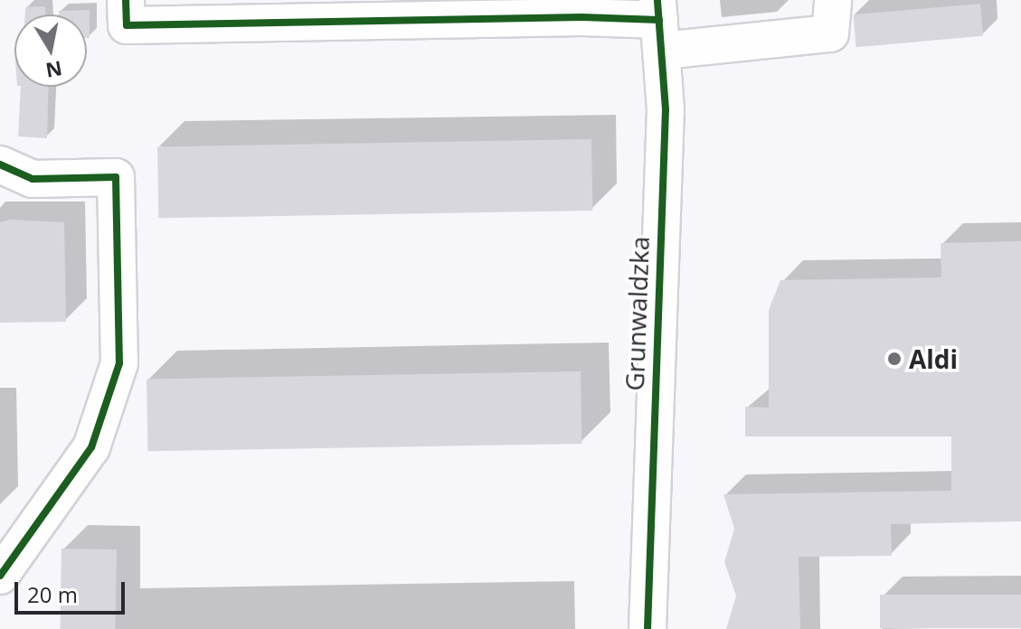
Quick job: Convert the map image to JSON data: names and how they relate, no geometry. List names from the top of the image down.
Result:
{
  "streets": {
    "street": ["Grunwaldzka"]
  },
  "places": ["Aldi"],
  "scale_bar": "20 m",
  "north": "bottom"
}
